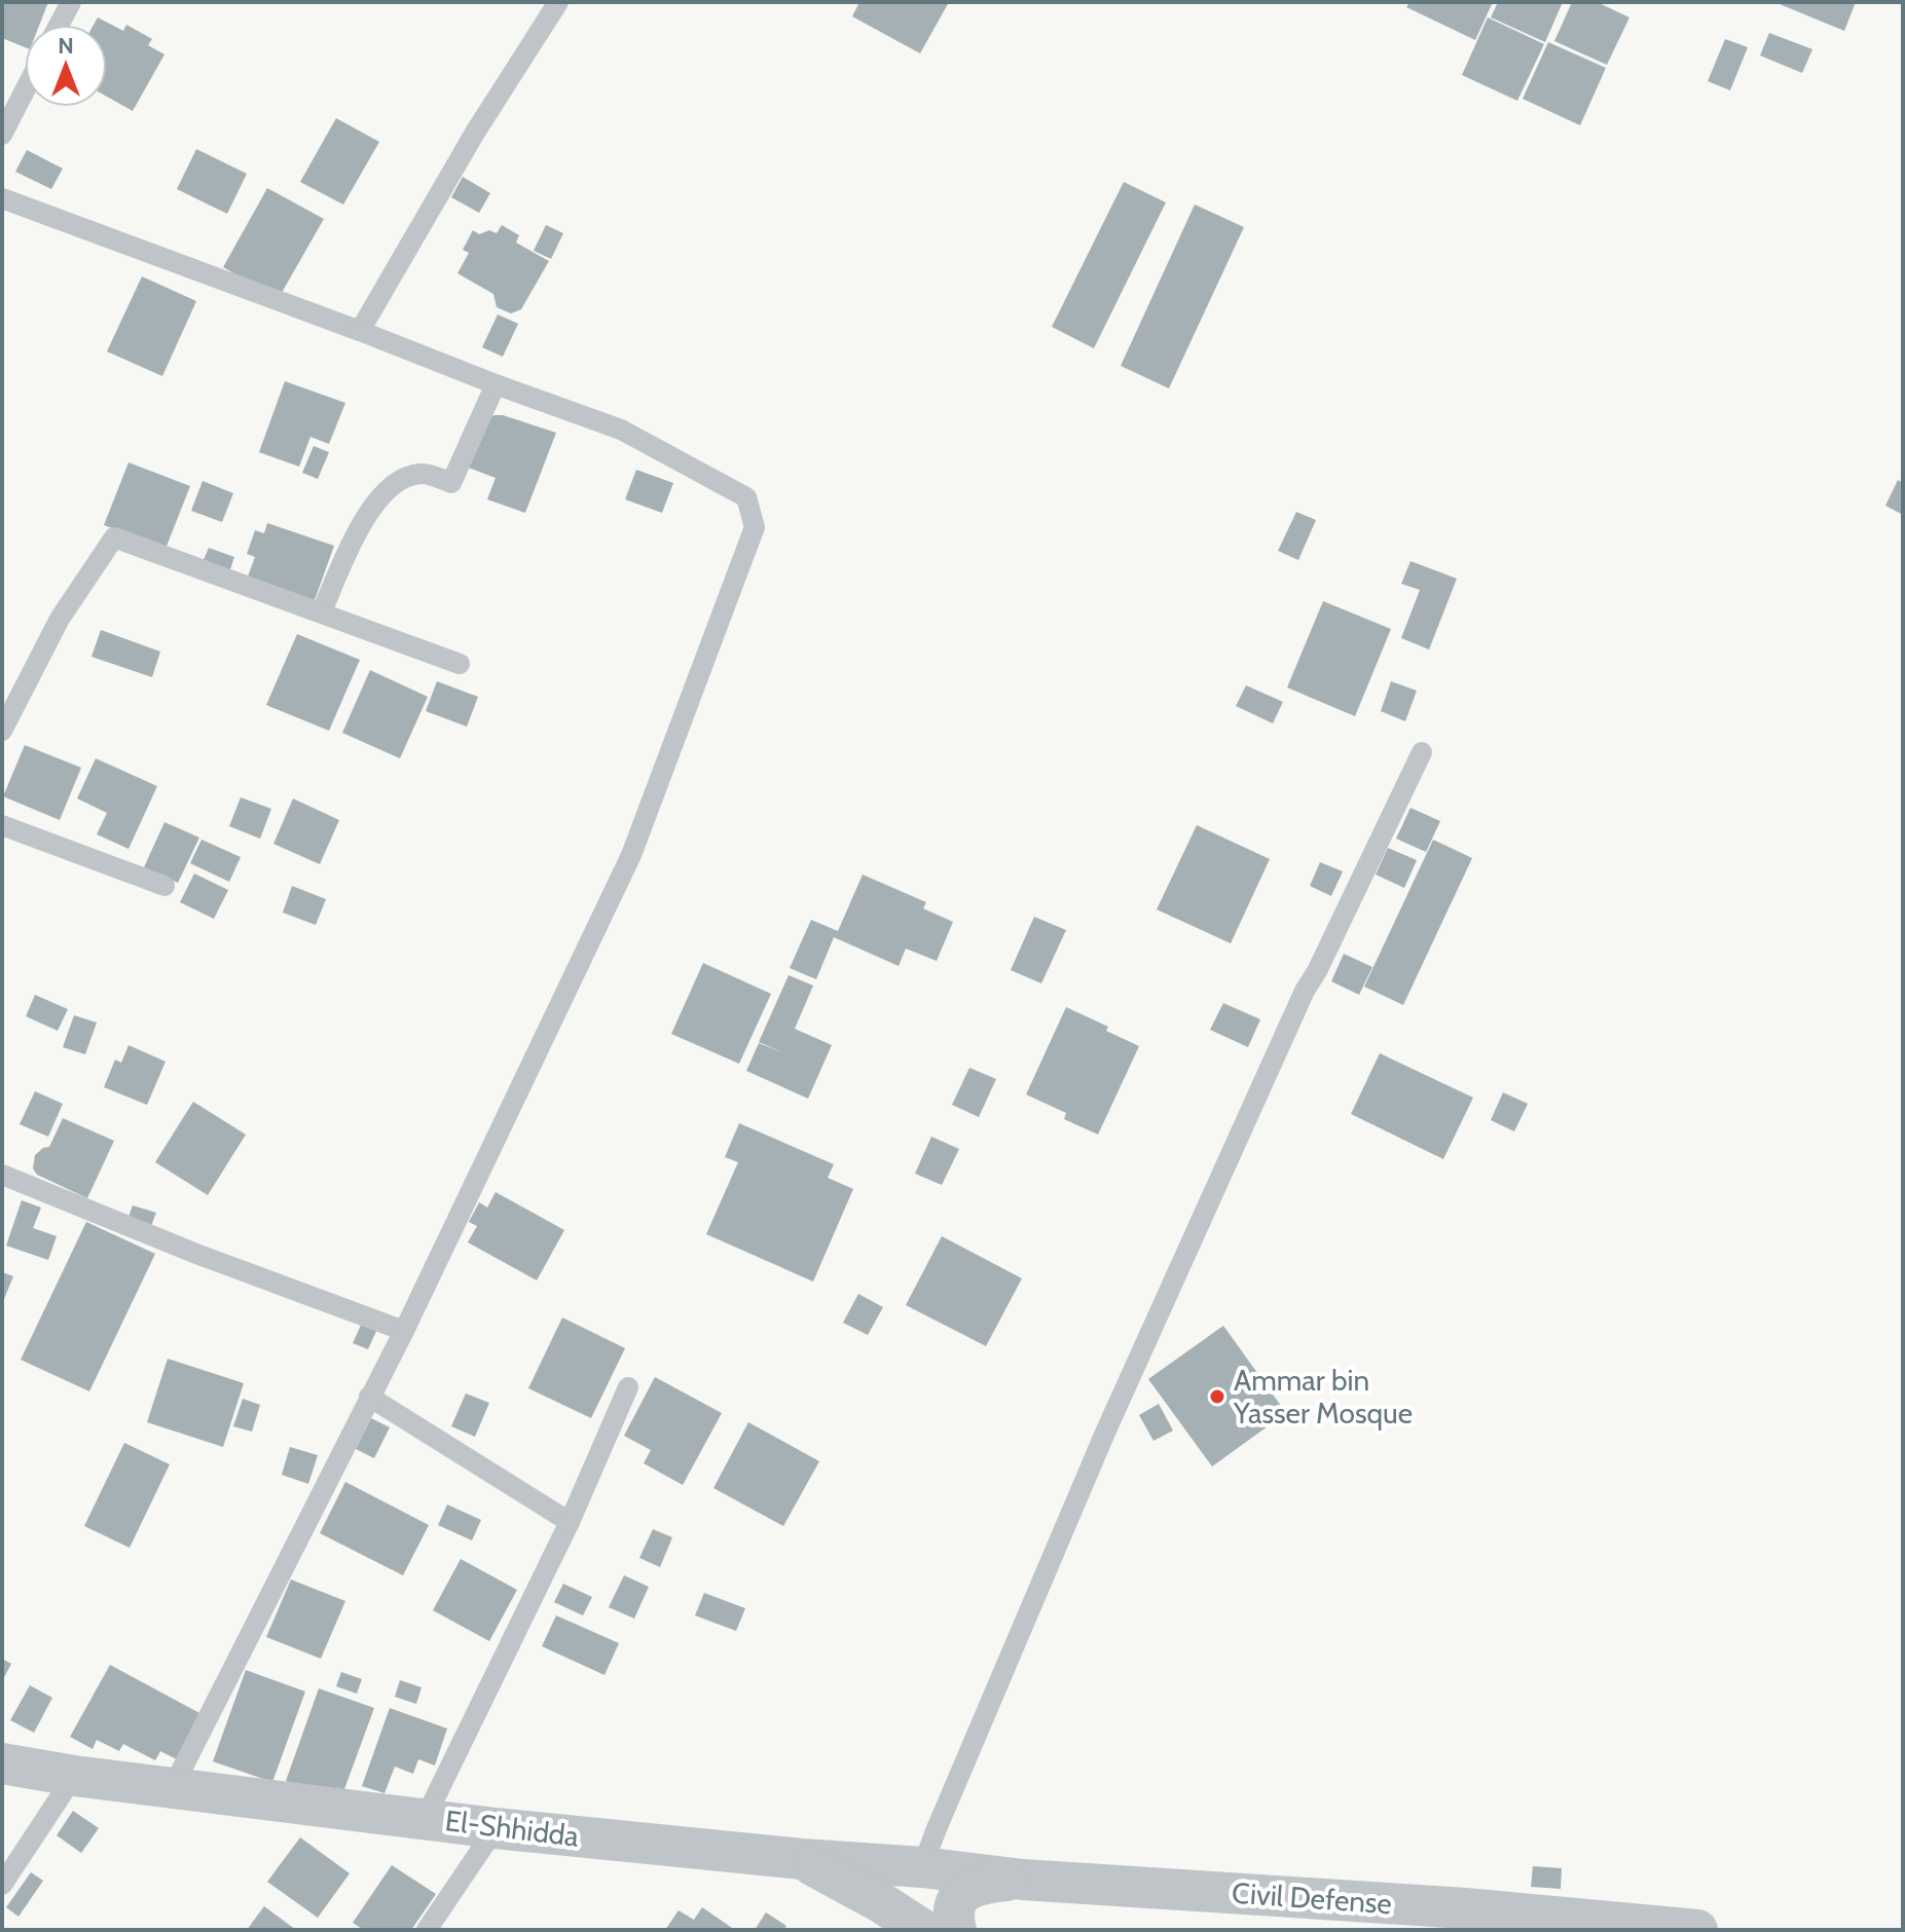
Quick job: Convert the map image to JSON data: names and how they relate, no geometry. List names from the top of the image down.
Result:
{
  "streets": {
    "street": ["El-Shhidda", "Civil Defense"]
  },
  "crossings": [
    ["El-Shhidda", "Civil Defense"]
  ],
  "places": ["Ammar bin Yasser Mosque"],
  "north": "top"
}
